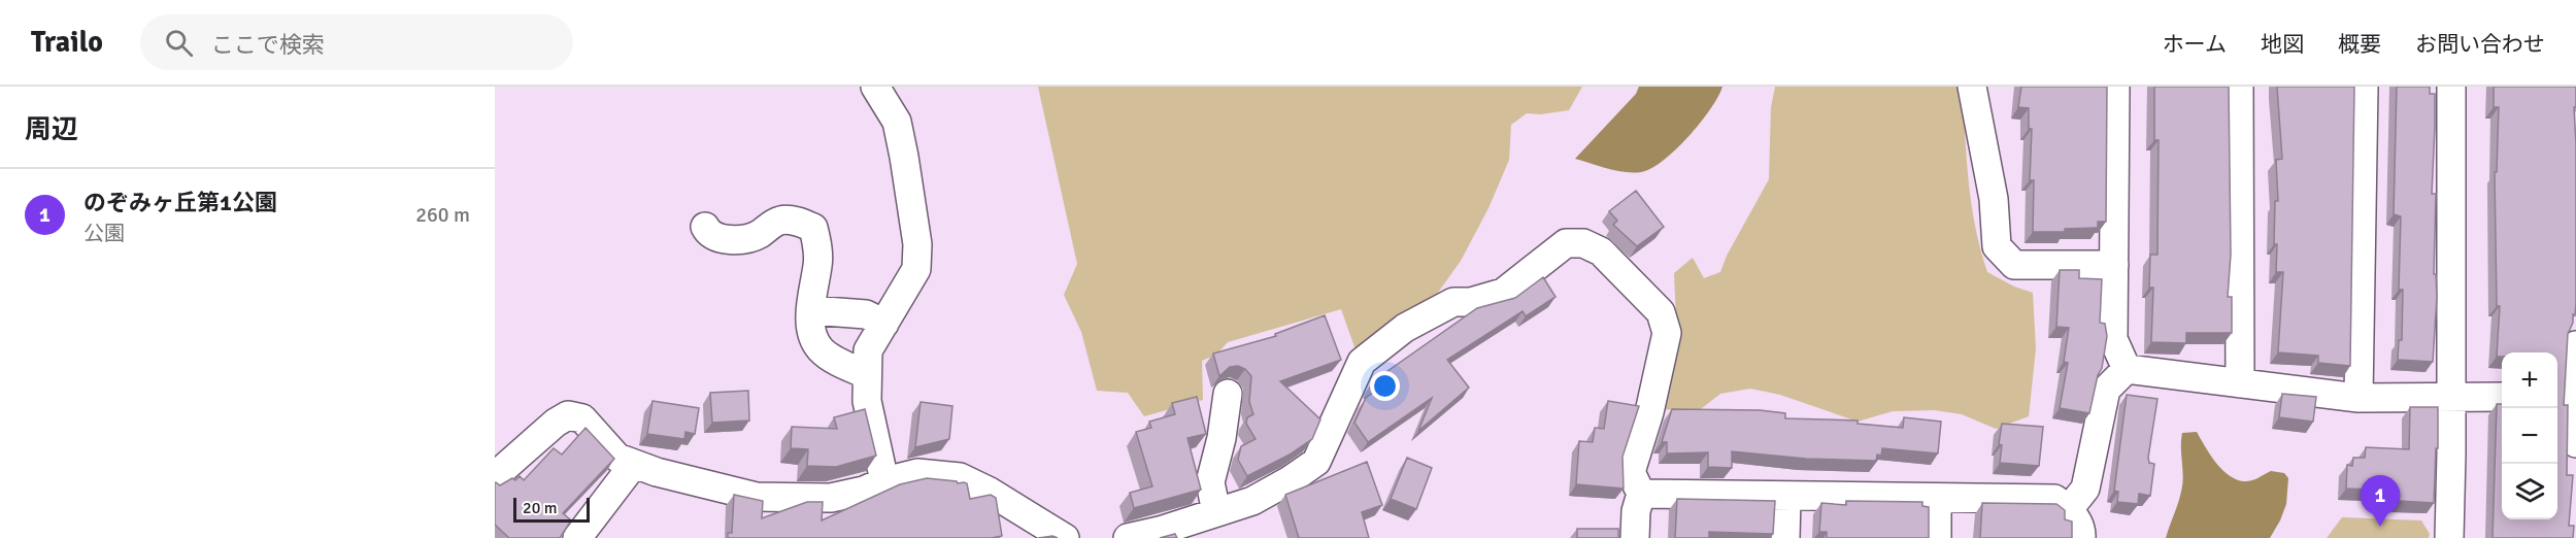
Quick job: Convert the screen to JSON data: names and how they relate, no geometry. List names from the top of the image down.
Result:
{
  "scale_bar": "20 m",
  "page": {
    "header": "Trailo",
    "search": "ここで検索",
    "nav": [
      "ホーム",
      "地図",
      "概要",
      "お問い合わせ"
    ],
    "heading": "周辺",
    "list": [
      {
        "mark": "1",
        "name": "のぞみヶ丘第1公園",
        "note": "公園",
        "value": "260 m"
      }
    ],
    "map_buttons": ["+", "−"],
    "pins": "1",
    "scale": "20 m"
  }
}
